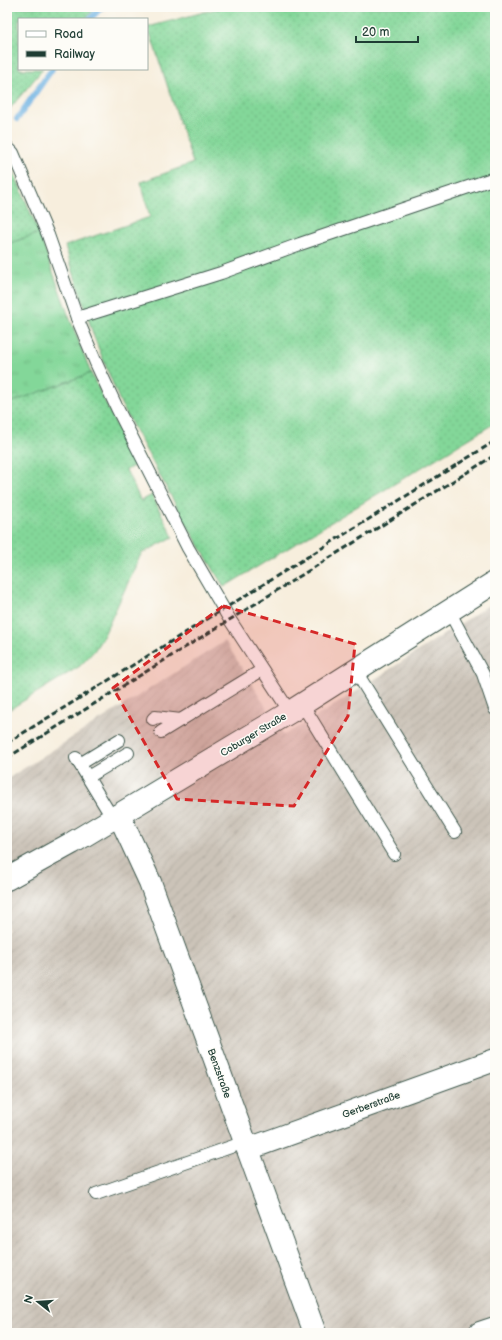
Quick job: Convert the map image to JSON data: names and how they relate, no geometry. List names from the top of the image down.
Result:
{
  "streets": {
    "street": ["Coburger Straße", "Benzstraße", "Gerberstraße"]
  },
  "crossings": [
    ["Coburger Straße", "Benzstraße"],
    ["Benzstraße", "Gerberstraße"]
  ],
  "legend": ["Road", "Railway"],
  "scale_bar": "20 m",
  "north": "left"
}
